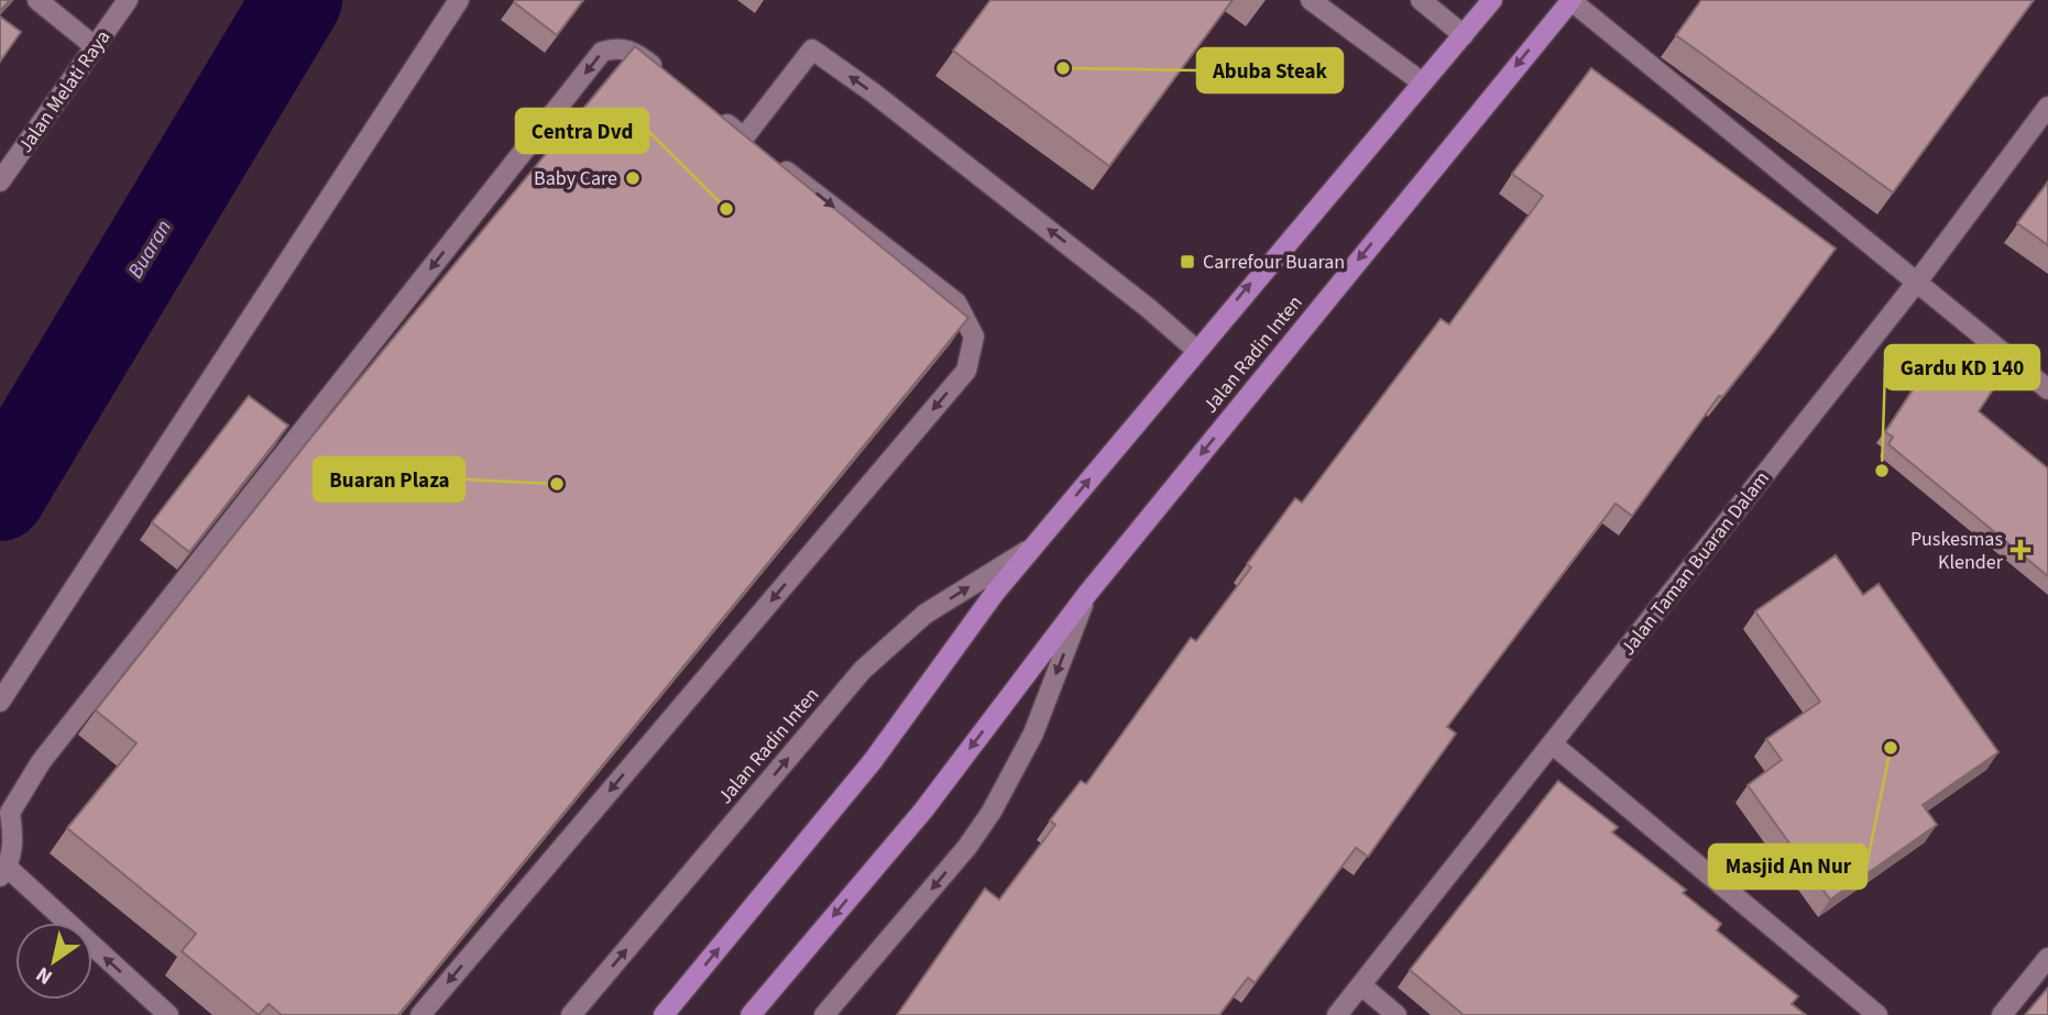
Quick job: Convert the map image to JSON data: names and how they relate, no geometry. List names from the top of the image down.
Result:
{
  "streets": {
    "main road": ["Jalan Radin Inten"],
    "street": ["Jalan Melati Raya", "Jalan Taman Buaran Dalam"]
  },
  "water": ["Buaran"],
  "places": {
    "other": [
      "Abuba Steak",
      "Baby Care",
      "Centra Dvd",
      "Gardu KD 140",
      "Buaran Plaza",
      "Masjid An Nur"
    ],
    "transit": ["Carrefour Buaran"],
    "health": ["Puskesmas Klender"]
  },
  "north": "bottom left"
}
